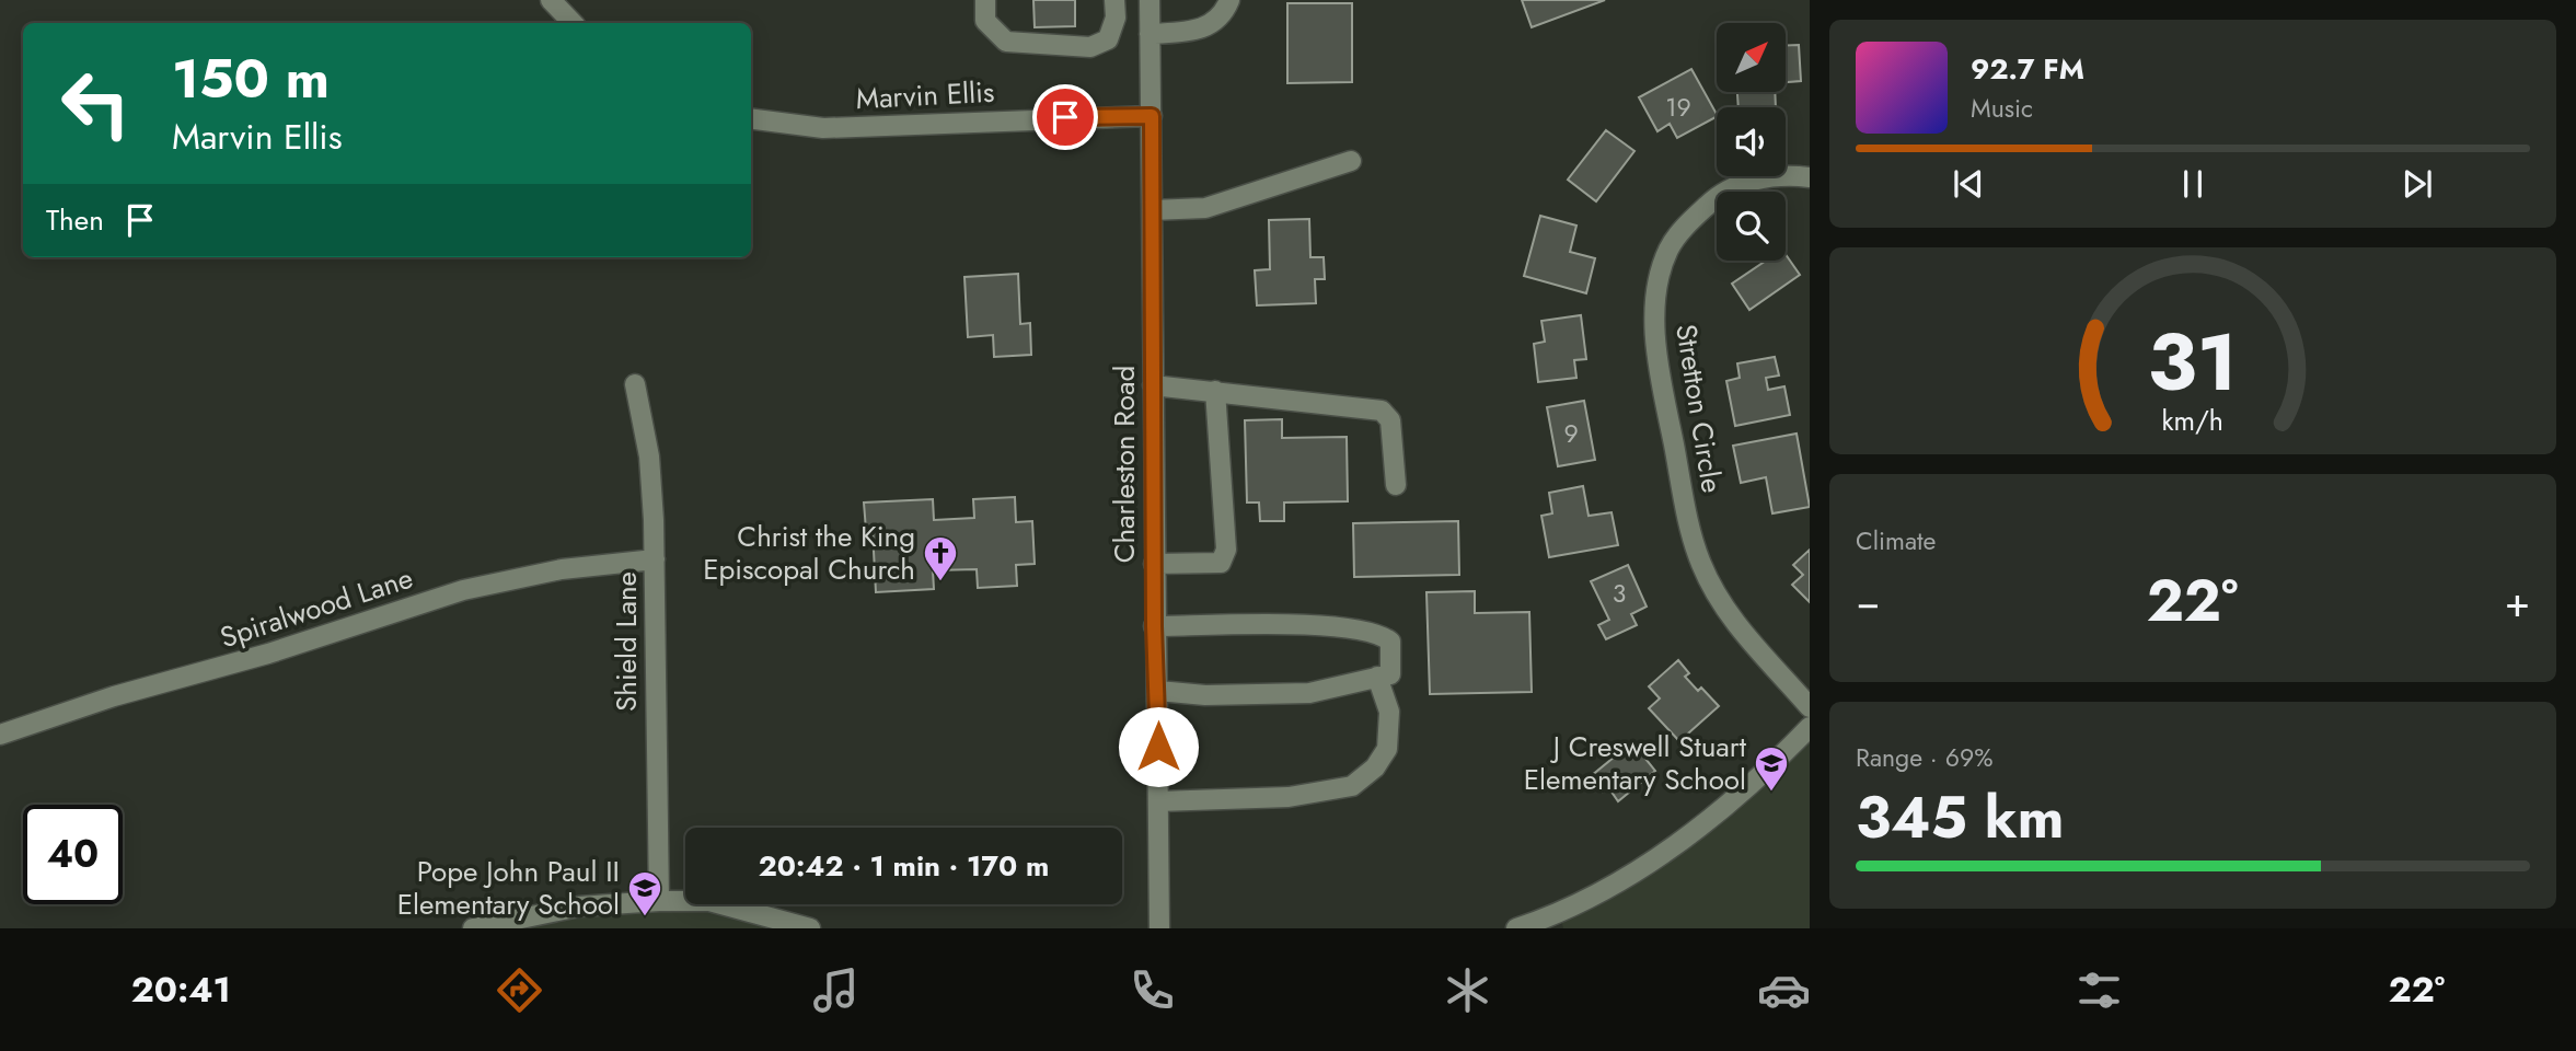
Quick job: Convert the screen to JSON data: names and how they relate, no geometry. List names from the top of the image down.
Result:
{
  "streets": {
    "street": [
      "Marvin Ellis",
      "Stretton Circle",
      "Charleston Road",
      "Spiralwood Lane",
      "Shield Lane"
    ]
  },
  "crossings": [
    ["Marvin Ellis", "Charleston Road"],
    ["Spiralwood Lane", "Shield Lane"]
  ],
  "places": {
    "church": ["Christ the King Episcopal Church"],
    "school or university": ["J Creswell Stuart Elementary School", "Pope John Paul II Elementary School"]
  },
  "house_numbers": ["19", "9", "3"],
  "north": "top right",
  "page": {
    "turn": ["150 m", "Marvin Ellis"],
    "song": ["92.7 FM", "Music"],
    "then": "Then",
    "tile": [
      "Climate",
      ["Range · 69%", "345 km"]
    ],
    "heat": ["−", "22°", "+"],
    "limit": "40",
    "trip": "20:42 · 1 min · 170 m",
    "tabs": ["20:41", "22°"],
    "gauge": ["31", "km/h"]
  }
}
